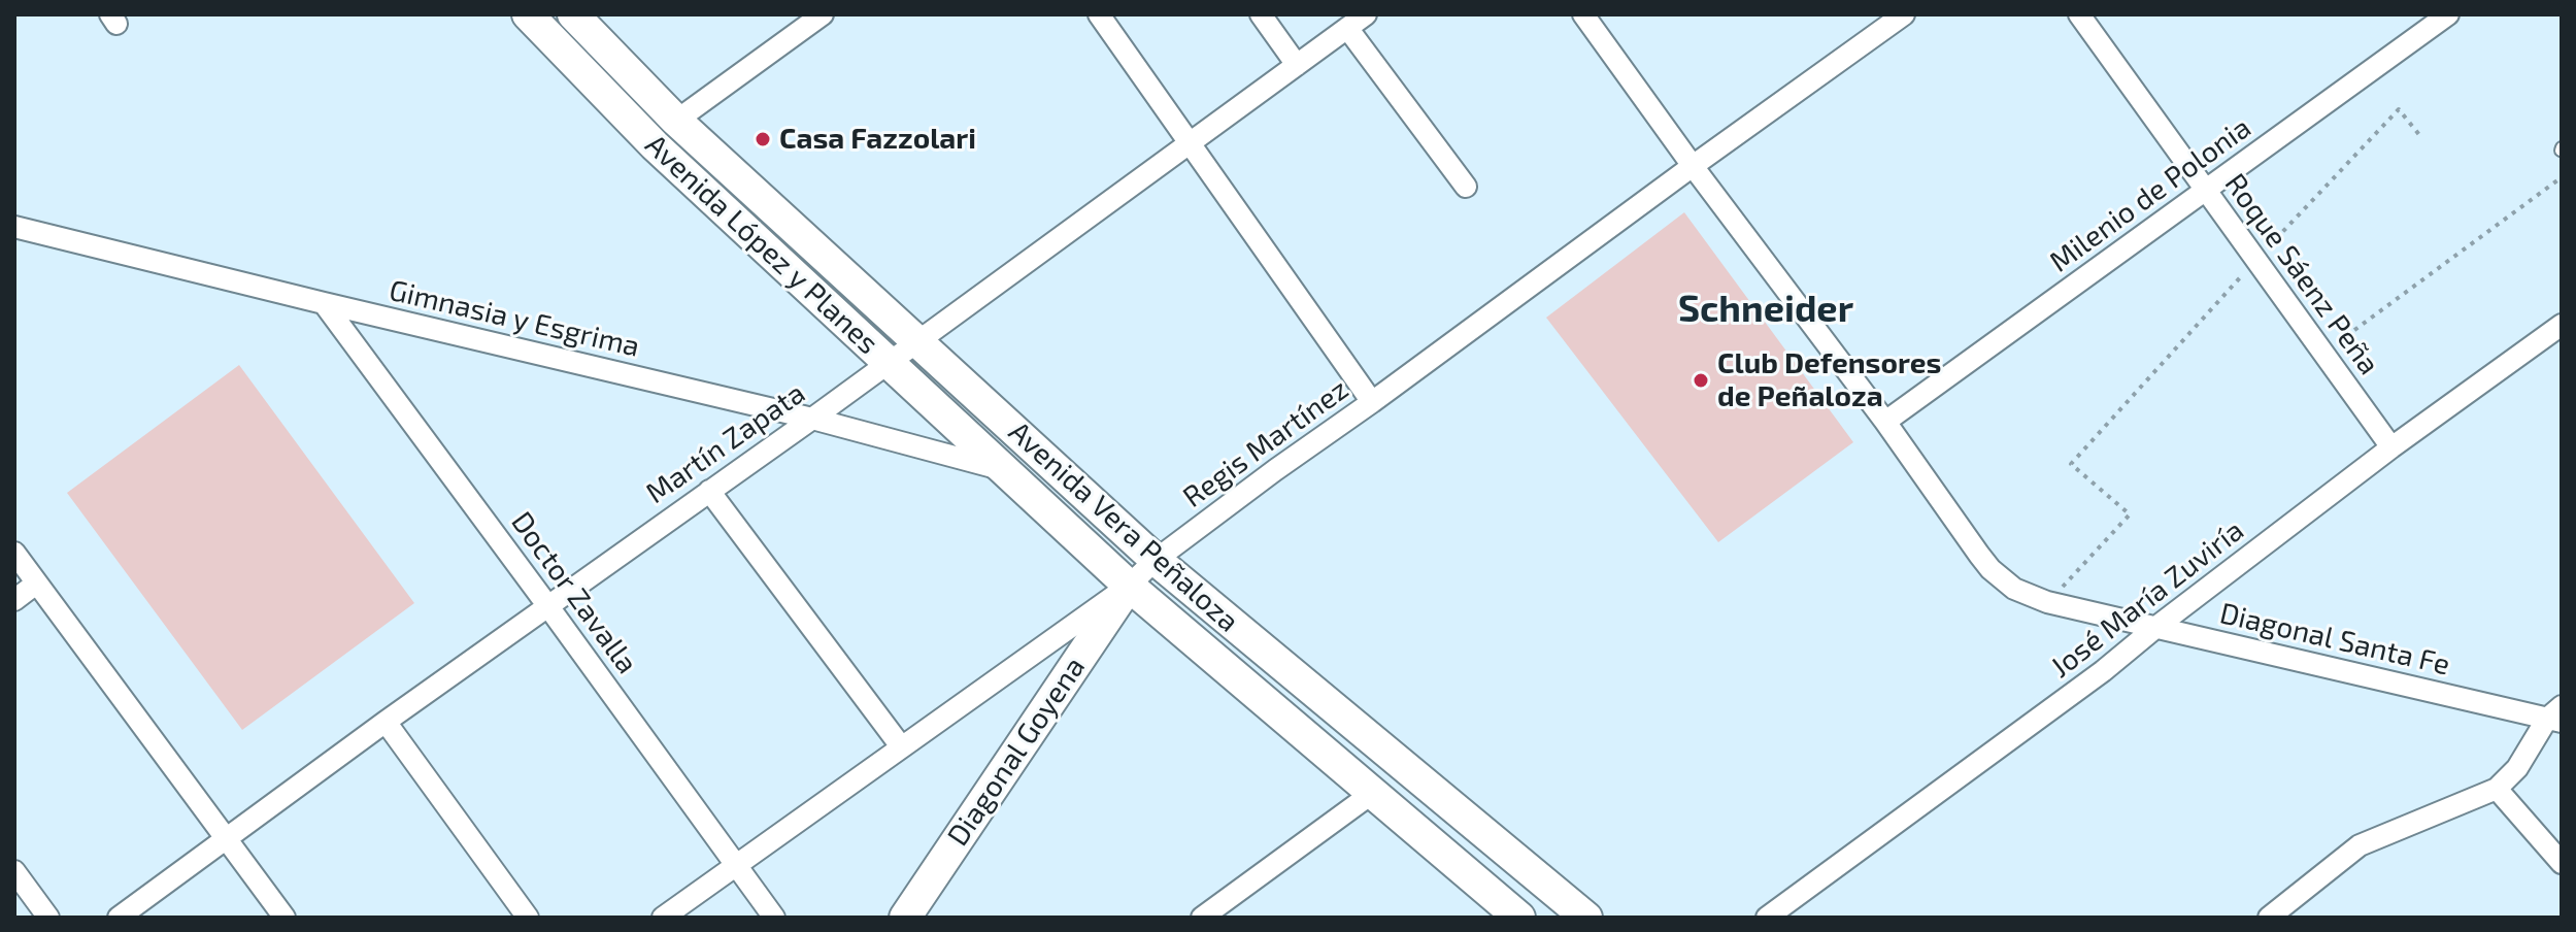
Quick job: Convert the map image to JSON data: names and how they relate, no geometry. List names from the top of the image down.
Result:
{
  "streets": {
    "main road": ["Avenida López y Planes", "Avenida Vera Peñaloza", "Diagonal Goyena"],
    "street": [
      "Milenio de Polonia",
      "Roque Sáenz Peña",
      "Gimnasia y Esgrima",
      "Martín Zapata",
      "Regis Martínez",
      "Doctor Zavalla",
      "José María Zuviría",
      "Diagonal Santa Fe"
    ]
  },
  "crossings": [
    ["Milenio de Polonia", "Roque Sáenz Peña"],
    ["Milenio de Polonia", "Diagonal Santa Fe"],
    ["Avenida López y Planes", "Gimnasia y Esgrima"],
    ["Avenida López y Planes", "Martín Zapata"],
    ["Avenida López y Planes", "Avenida Vera Peñaloza"],
    ["Roque Sáenz Peña", "José María Zuviría"],
    ["Gimnasia y Esgrima", "Martín Zapata"],
    ["Gimnasia y Esgrima", "Avenida Vera Peñaloza"],
    ["Gimnasia y Esgrima", "Doctor Zavalla"],
    ["Martín Zapata", "Avenida Vera Peñaloza"],
    ["Martín Zapata", "Doctor Zavalla"],
    ["Regis Martínez", "Avenida Vera Peñaloza"],
    ["Regis Martínez", "Doctor Zavalla"],
    ["Regis Martínez", "Diagonal Santa Fe"],
    ["Regis Martínez", "Diagonal Goyena"],
    ["Avenida Vera Peñaloza", "Diagonal Goyena"],
    ["José María Zuviría", "Diagonal Santa Fe"]
  ],
  "districts": ["Schneider"],
  "places": ["Casa Fazzolari", "Club Defensores de Peñaloza"]
}
